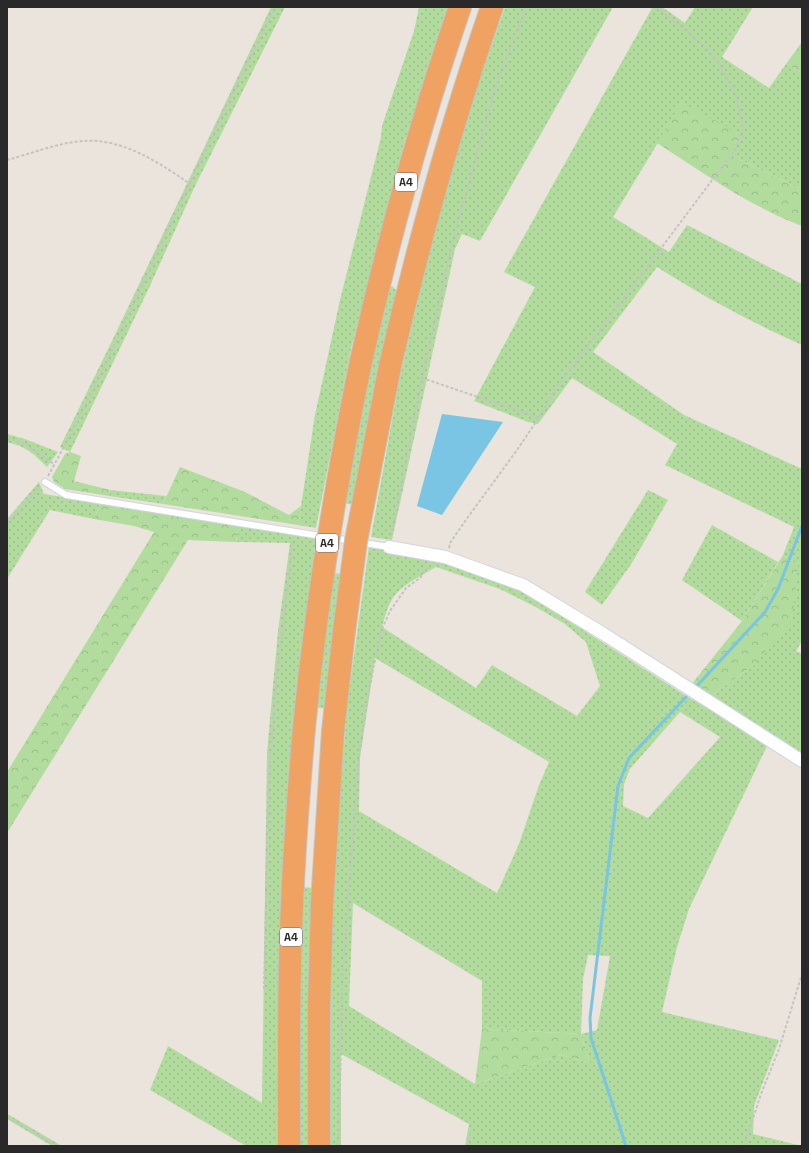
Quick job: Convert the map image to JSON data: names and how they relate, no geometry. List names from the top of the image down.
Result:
{
  "streets": {
    "highway": ["A4"]
  }
}
